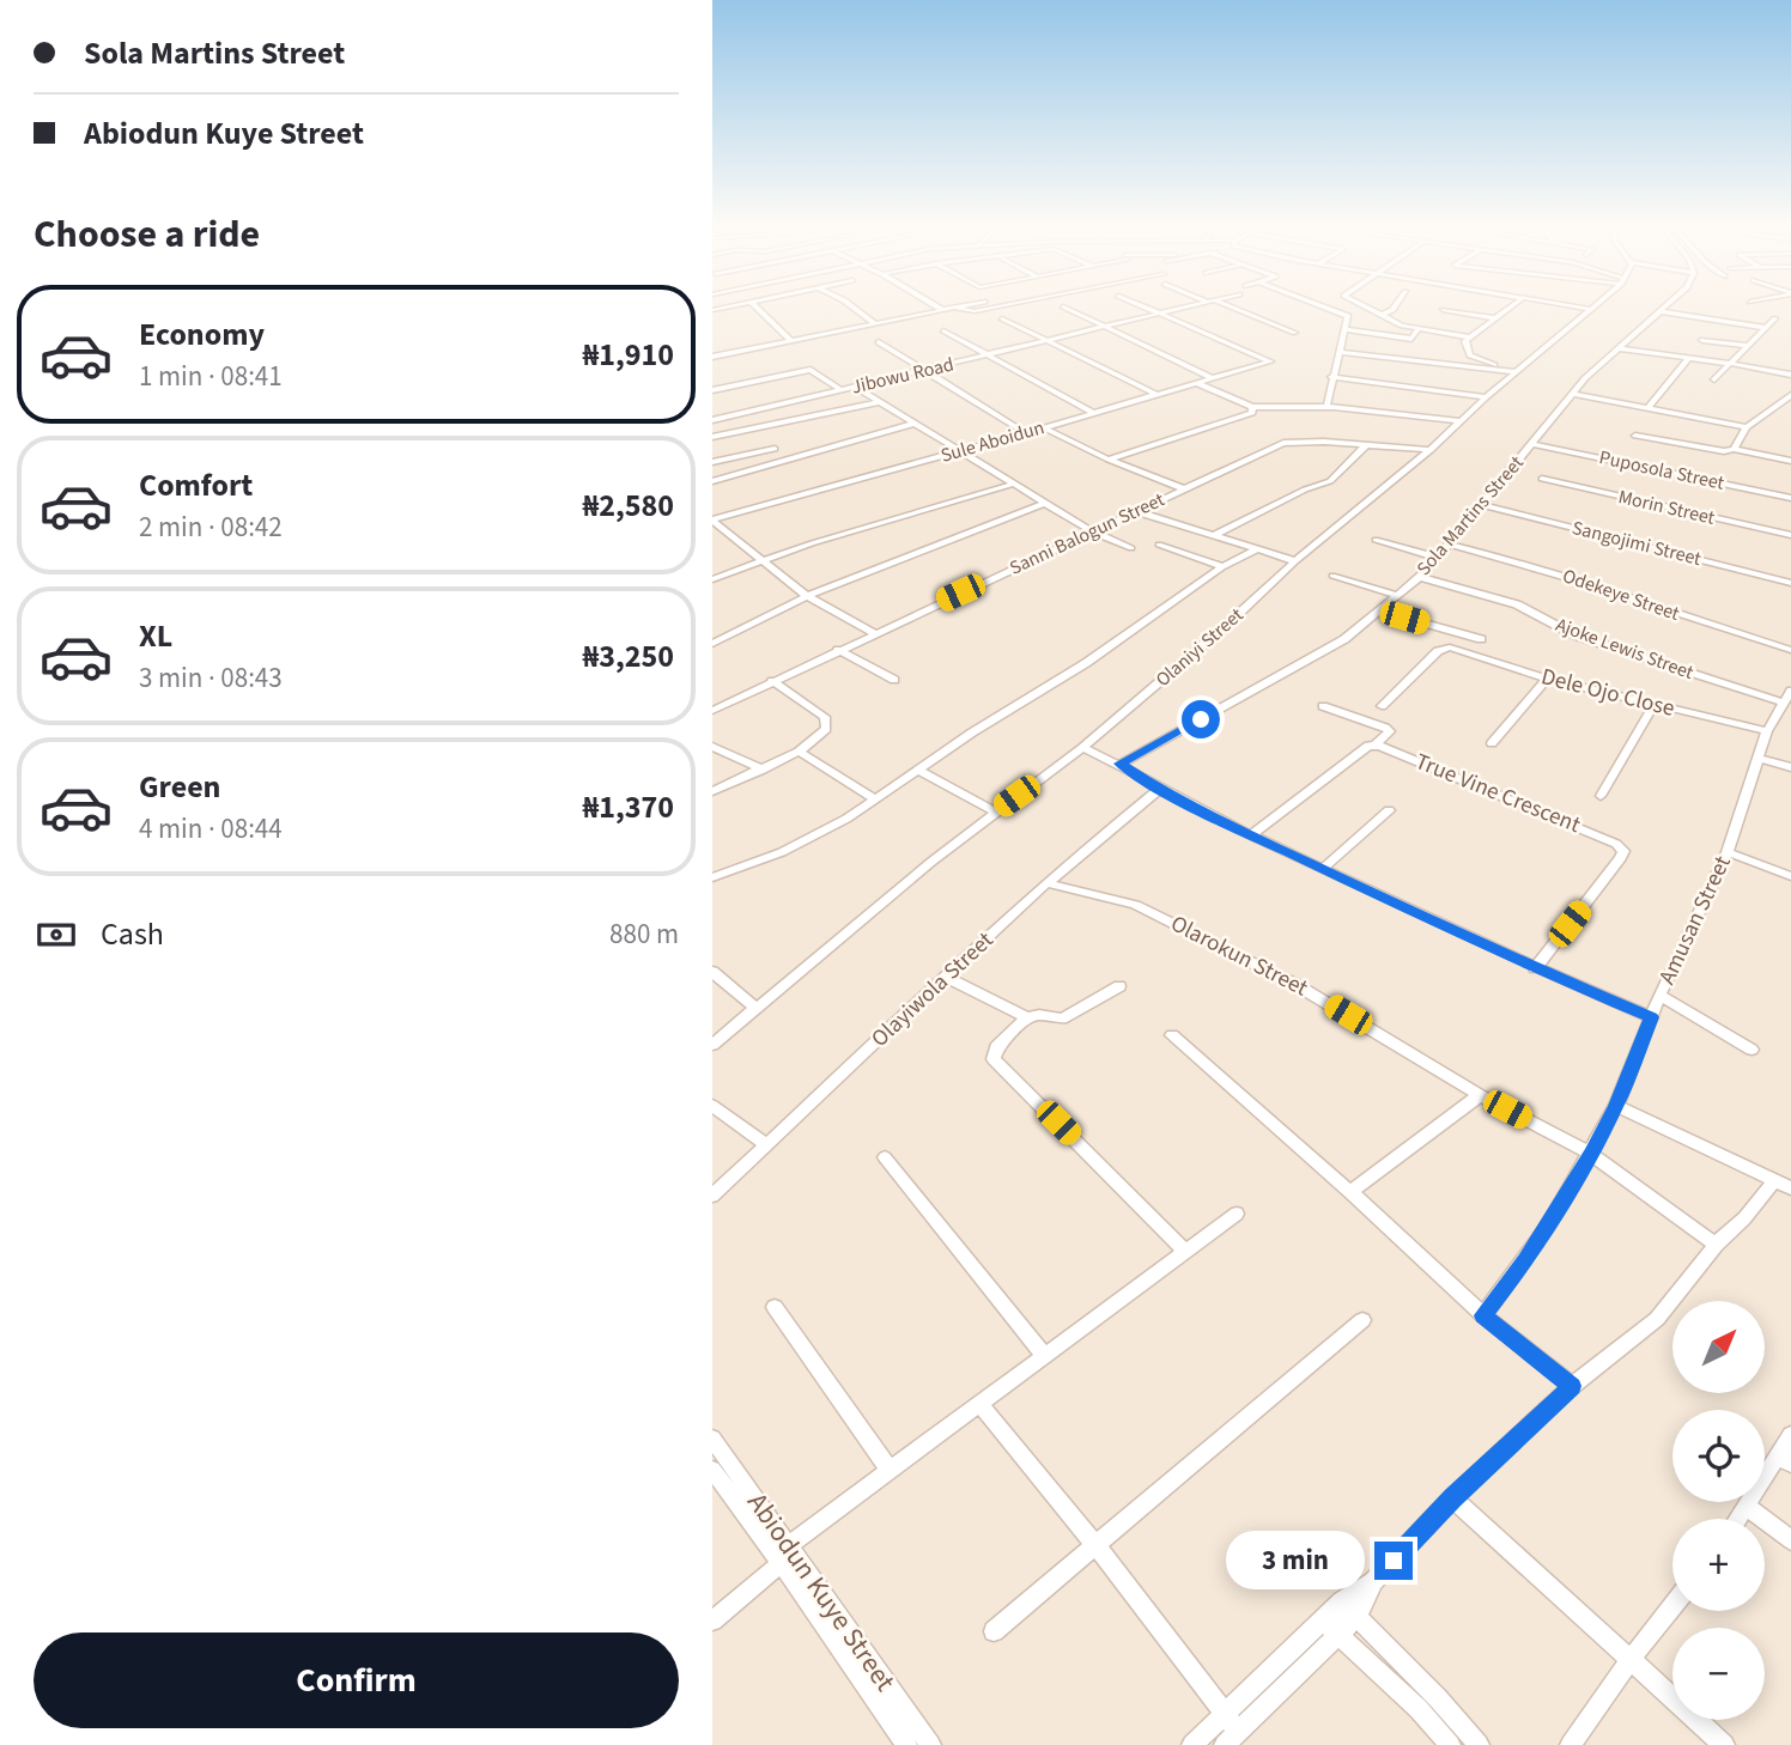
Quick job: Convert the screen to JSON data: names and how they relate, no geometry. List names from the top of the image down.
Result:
{
  "streets": {
    "street": [
      "Jibowu Road",
      "Sule Aboidun",
      "Puposola Street",
      "Morin Street",
      "Sola Martins Street",
      "Sanni Balogun Street",
      "Sangojimi Street",
      "Odekeye Street",
      "Olaniyi Street",
      "Ajoke Lewis Street",
      "Dele Ojo Close",
      "True Vine Crescent",
      "Amusan Street",
      "Olarokun Street",
      "Olayiwola Street",
      "Abiodun Kuye Street"
    ]
  },
  "crossings": [
    ["Jibowu Road", "Sule Aboidun"],
    ["Puposola Street", "Sola Martins Street"],
    ["Sola Martins Street", "Sangojimi Street"],
    ["Sola Martins Street", "Odekeye Street"],
    ["Sola Martins Street", "Ajoke Lewis Street"],
    ["Sanni Balogun Street", "Olaniyi Street"],
    ["Ajoke Lewis Street", "Amusan Street"],
    ["Dele Ojo Close", "Amusan Street"],
    ["Amusan Street", "Olarokun Street"],
    ["Olarokun Street", "Olayiwola Street"]
  ],
  "north": "top right",
  "page": {
    "banner": ["Sola Martins Street", "Abiodun Kuye Street"],
    "heading": "Choose a ride",
    "list": [
      {
        "name": "Economy",
        "note": "1 min · 08:41",
        "value": "₦1,910"
      },
      {
        "name": "Comfort",
        "note": "2 min · 08:42",
        "value": "₦2,580"
      },
      {
        "name": "XL",
        "note": "3 min · 08:43",
        "value": "₦3,250"
      },
      {
        "name": "Green",
        "note": "4 min · 08:44",
        "value": "₦1,370"
      }
    ],
    "pay": ["Cash", "880 m"],
    "map_buttons": ["+", "−"],
    "bubble": "3 min",
    "buttons": "Confirm"
  }
}
